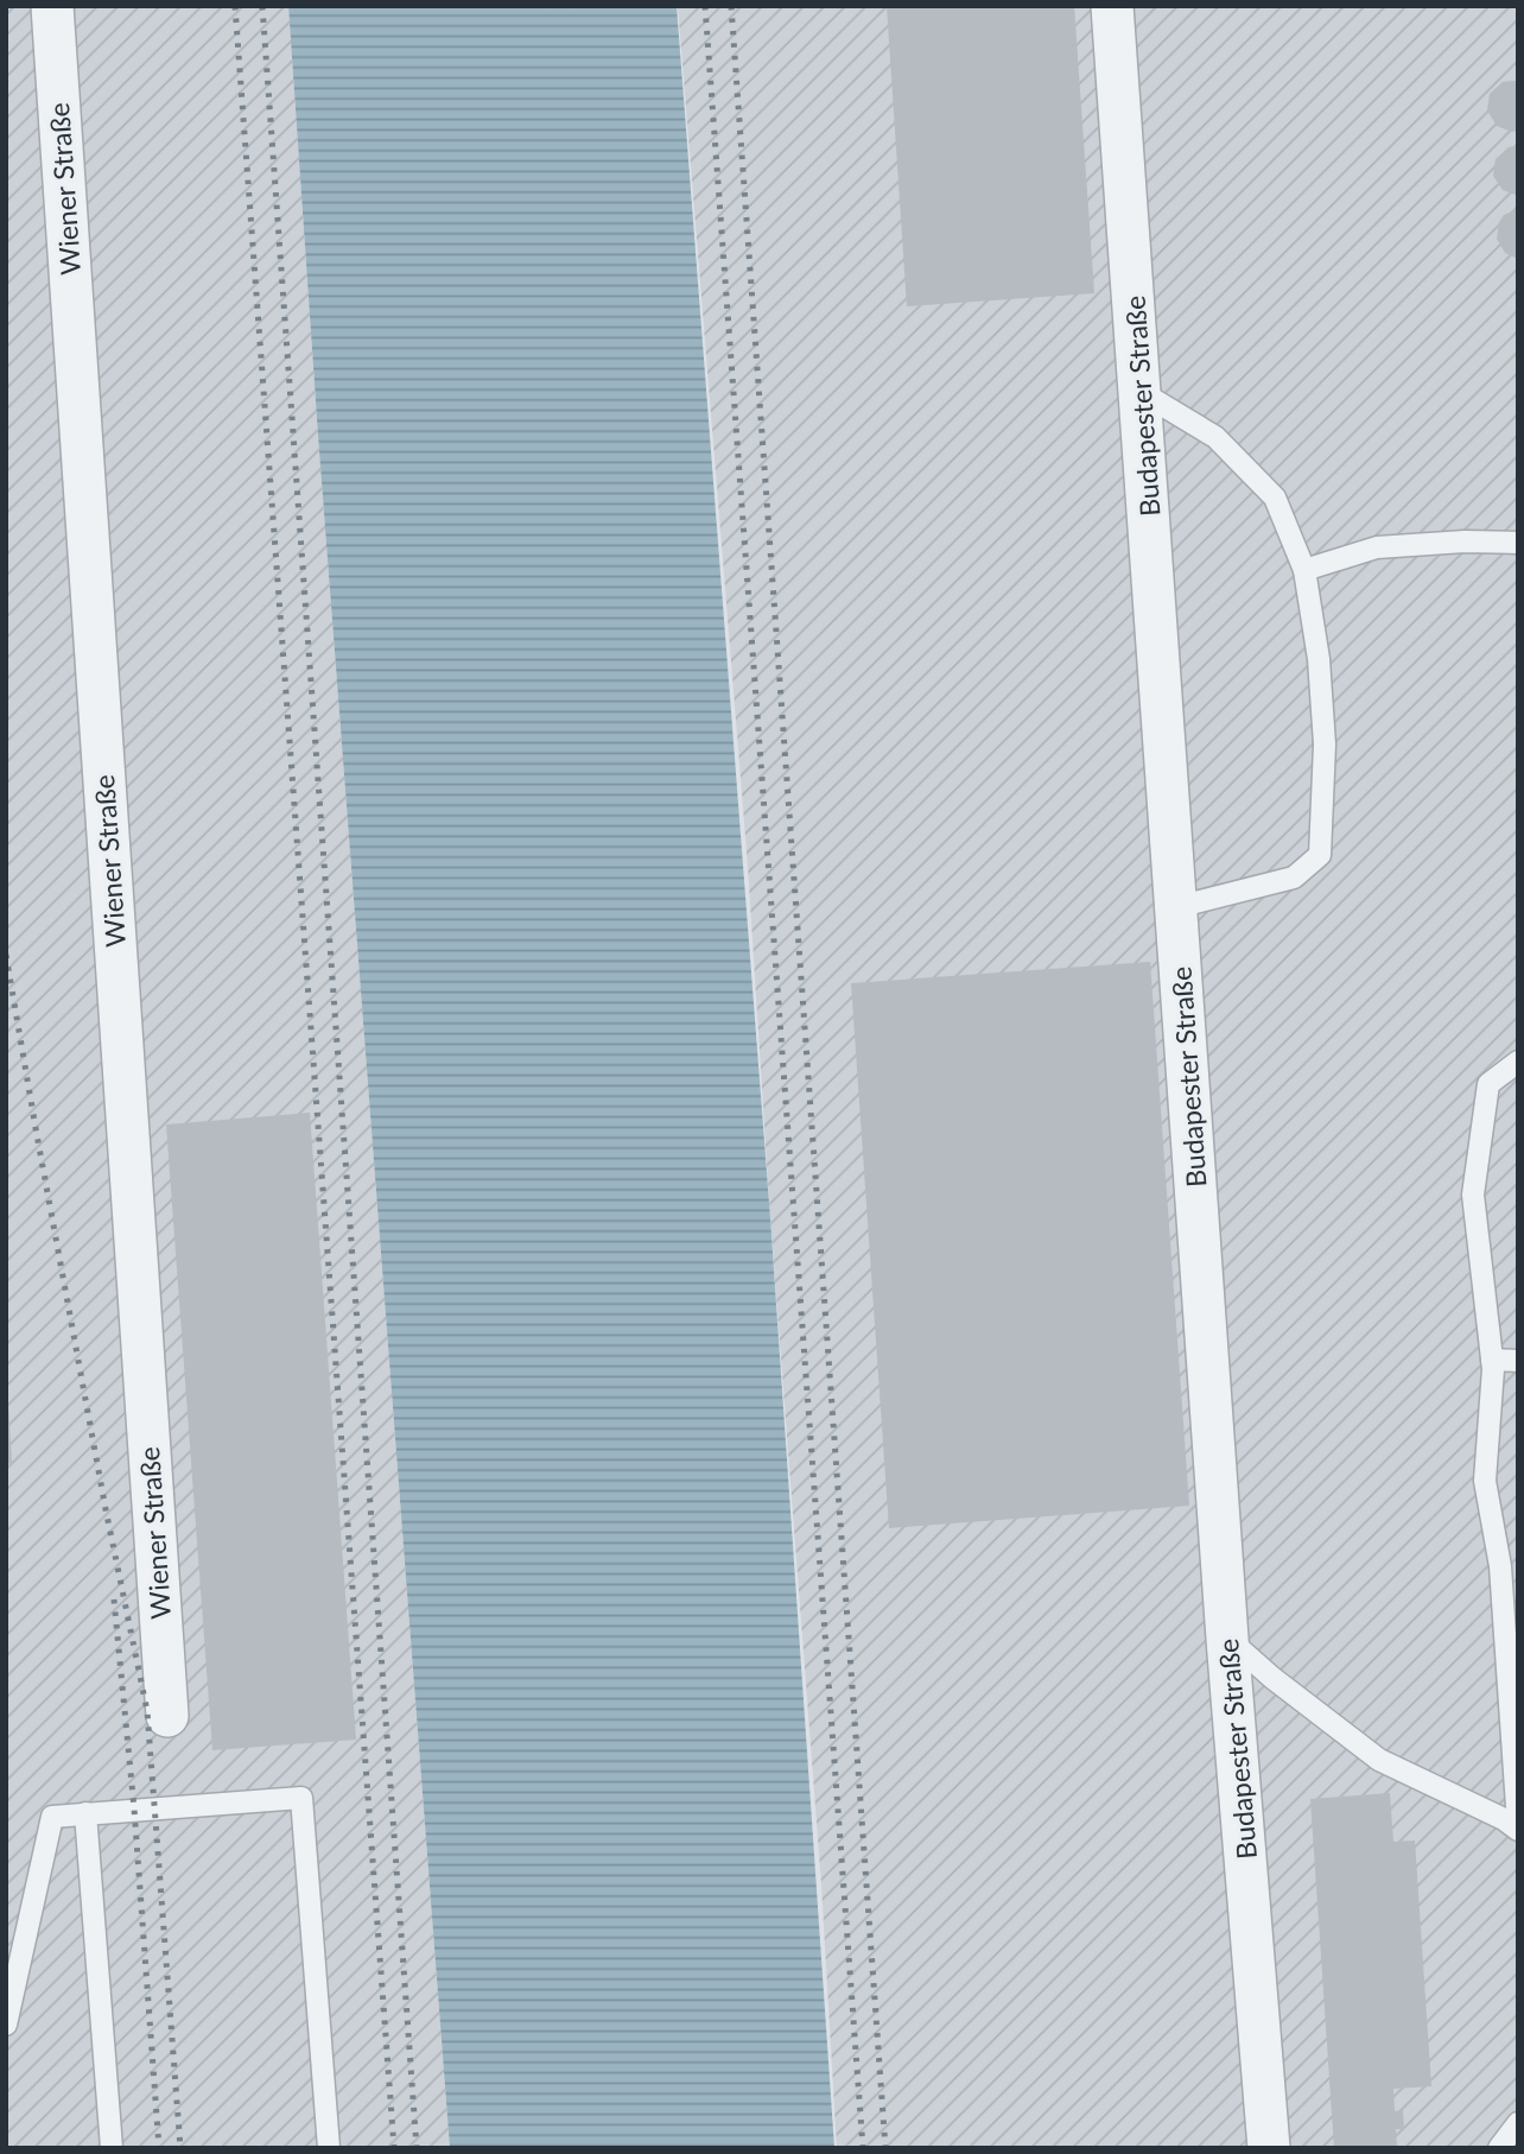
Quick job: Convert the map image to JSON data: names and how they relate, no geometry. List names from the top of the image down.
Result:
{
  "streets": {
    "street": ["Wiener Straße", "Budapester Straße"]
  }
}
